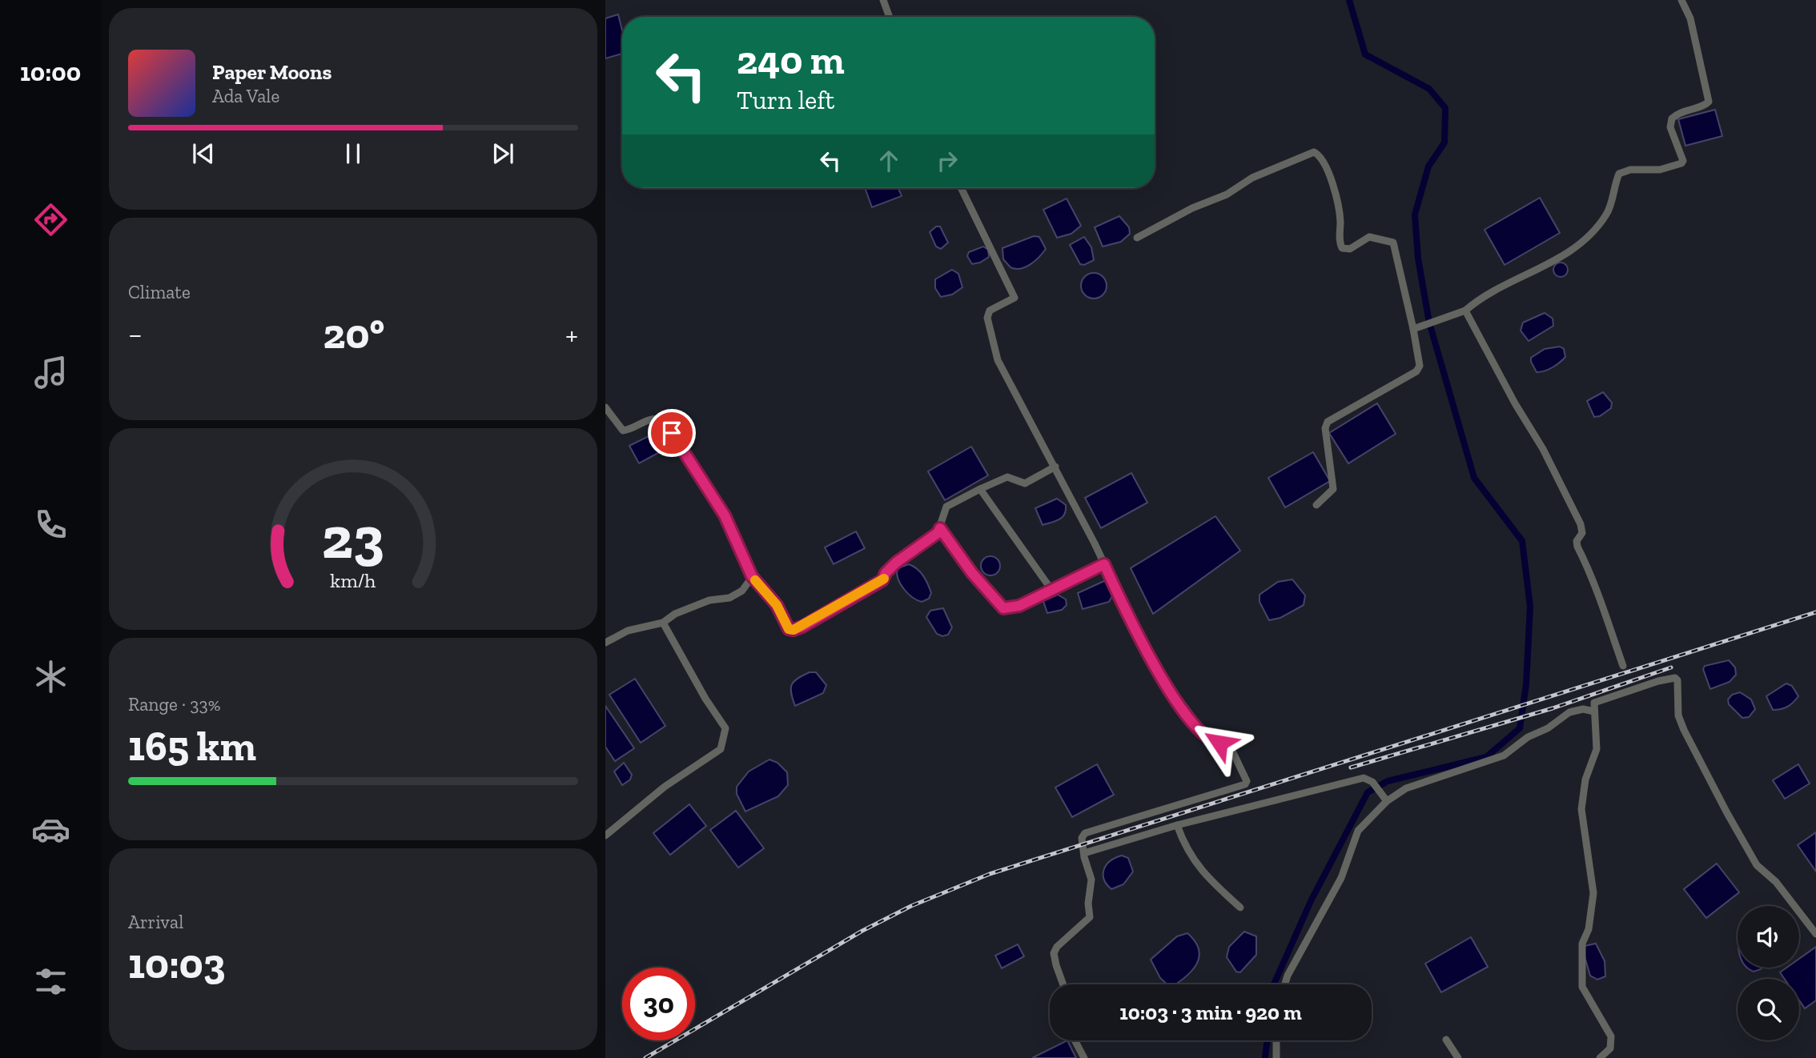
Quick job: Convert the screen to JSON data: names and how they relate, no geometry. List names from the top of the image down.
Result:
{
  "page": {
    "tabs": "10:00",
    "turn": ["240 m", "Turn left"],
    "song": ["Paper Moons", "Ada Vale"],
    "tile": [
      "Climate",
      ["Range · 33%", "165 km"],
      ["Arrival", "10:03"]
    ],
    "heat": ["−", "20°", "+"],
    "limit": "30",
    "trip": "10:03 · 3 min · 920 m",
    "gauge": ["23", "km/h"]
  }
}
